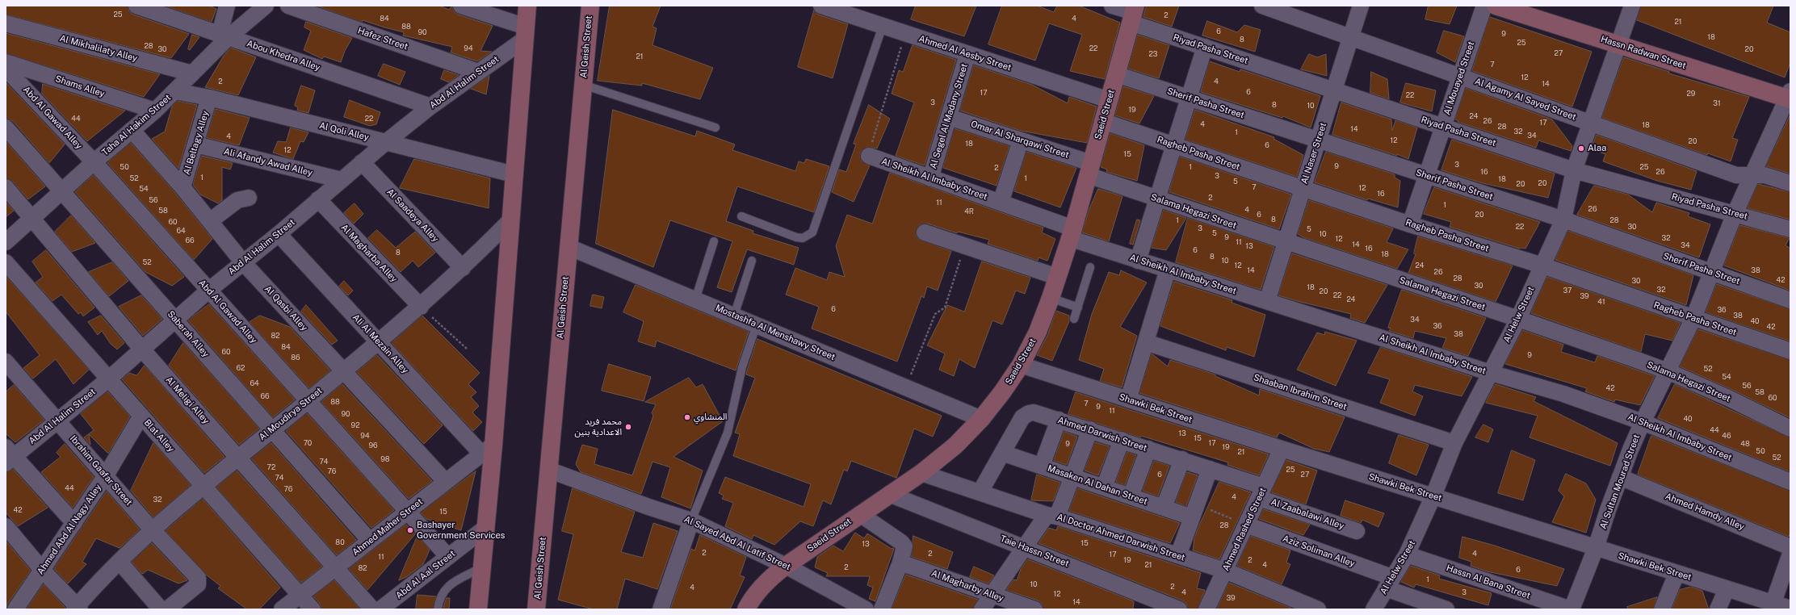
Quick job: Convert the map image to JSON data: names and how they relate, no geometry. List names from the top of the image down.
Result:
{
  "streets": {
    "main road": ["Al Geish Street", "Hassn Radwan Street", "Saeid Street"],
    "street": [
      "Hafez Street",
      "Al Mikhalilaty Alley",
      "Riyad Pasha Street",
      "Ahmed Al Aesby Street",
      "Abou Khedra Alley",
      "Al Mouayed Street",
      "Abd Al Halim Street",
      "Shams Alley",
      "Al Agamy Al Sayed Street",
      "Sherif Pasha Street",
      "Al Segel Al Madany Street",
      "Abd Al Gawad Alley",
      "Taha Al Hakim Street",
      "Al Qoli Alley",
      "Omar Al Sharqawi Street",
      "Al Beltagy Alley",
      "Ragheb Pasha Street",
      "Al Naser Street",
      "Ali Afandy Awad Alley",
      "Al Sheikh Al Imbaby Street",
      "Salama Hegazi Street",
      "Al Saadeya Alley",
      "Al Magharba Alley",
      "Al Qasbi Alley",
      "Al Helw Street",
      "Mostashfa Al Menshawy Street",
      "Saberah Alley",
      "Ali Al Mezain Alley",
      "Shaaban Ibrahim Street",
      "Al Meligi Alley",
      "Shawki Bek Street",
      "Al Moudirya Street",
      "Ahmed Darwish Street",
      "Blat Alley",
      "Ibrahim Gaafar Street",
      "Al Sultan Mourad Street",
      "Masaken Al Dahan Street",
      "Ahmed Hamdy Alley",
      "Al Zaabalawi Alley",
      "Ahmed Maher Street",
      "Ahmed Abd Al Nagy Alley",
      "Ahmed Rashed Street",
      "Al Doctor Ahmed Darwish Street",
      "Al Sayed Abd Al Latif Street",
      "Taie Hassn Street",
      "Aziz Soliman Alley",
      "Abd Al Aal Street",
      "Hassn Al Bana Street",
      "Al Magharby Alley"
    ]
  },
  "crossings": [
    ["Hafez Street", "Abd Al Halim Street"],
    ["Al Geish Street", "Mostashfa Al Menshawy Street"],
    ["Al Geish Street", "Al Sayed Abd Al Latif Street"],
    ["Al Mikhalilaty Alley", "Taha Al Hakim Street"],
    ["Riyad Pasha Street", "Al Mouayed Street"],
    ["Riyad Pasha Street", "Saeid Street"],
    ["Riyad Pasha Street", "Al Naser Street"],
    ["Riyad Pasha Street", "Al Helw Street"],
    ["Riyad Pasha Street", "Al Sultan Mourad Street"],
    ["Hassn Radwan Street", "Al Helw Street"],
    ["Hassn Radwan Street", "Al Sultan Mourad Street"],
    ["Ahmed Al Aesby Street", "Saeid Street"],
    ["Ahmed Al Aesby Street", "Al Segel Al Madany Street"],
    ["Abou Khedra Alley", "Abd Al Halim Street"],
    ["Abou Khedra Alley", "Taha Al Hakim Street"],
    ["Al Mouayed Street", "Al Agamy Al Sayed Street"],
    ["Al Mouayed Street", "Sherif Pasha Street"],
    ["Al Mouayed Street", "Ragheb Pasha Street"],
    ["Abd Al Halim Street", "Abd Al Gawad Alley"],
    ["Abd Al Halim Street", "Al Qoli Alley"],
    ["Abd Al Halim Street", "Ali Afandy Awad Alley"],
    ["Abd Al Halim Street", "Al Saadeya Alley"],
    ["Abd Al Halim Street", "Al Magharba Alley"],
    ["Abd Al Halim Street", "Al Qasbi Alley"],
    ["Abd Al Halim Street", "Saberah Alley"],
    ["Abd Al Halim Street", "Ali Al Mezain Alley"],
    ["Abd Al Halim Street", "Al Meligi Alley"],
    ["Abd Al Halim Street", "Blat Alley"],
    ["Abd Al Halim Street", "Ibrahim Gaafar Street"],
    ["Shams Alley", "Taha Al Hakim Street"],
    ["Al Agamy Al Sayed Street", "Al Naser Street"],
    ["Al Agamy Al Sayed Street", "Al Helw Street"],
    ["Al Agamy Al Sayed Street", "Al Sultan Mourad Street"],
    ["Sherif Pasha Street", "Saeid Street"],
    ["Sherif Pasha Street", "Al Naser Street"],
    ["Sherif Pasha Street", "Al Helw Street"],
    ["Sherif Pasha Street", "Al Sultan Mourad Street"],
    ["Saeid Street", "Omar Al Sharqawi Street"],
    ["Saeid Street", "Ragheb Pasha Street"],
    ["Saeid Street", "Al Sheikh Al Imbaby Street"],
    ["Saeid Street", "Salama Hegazi Street"],
    ["Saeid Street", "Mostashfa Al Menshawy Street"],
    ["Saeid Street", "Shawki Bek Street"],
    ["Saeid Street", "Al Doctor Ahmed Darwish Street"],
    ["Saeid Street", "Al Sayed Abd Al Latif Street"],
    ["Saeid Street", "Taie Hassn Street"],
    ["Al Segel Al Madany Street", "Omar Al Sharqawi Street"],
    ["Al Segel Al Madany Street", "Al Sheikh Al Imbaby Street"],
    ["Abd Al Gawad Alley", "Taha Al Hakim Street"],
    ["Abd Al Gawad Alley", "Al Moudirya Street"],
    ["Abd Al Gawad Alley", "Ahmed Maher Street"],
    ["Abd Al Gawad Alley", "Abd Al Aal Street"],
    ["Taha Al Hakim Street", "Al Qoli Alley"],
    ["Taha Al Hakim Street", "Al Qasbi Alley"],
    ["Taha Al Hakim Street", "Saberah Alley"],
    ["Taha Al Hakim Street", "Al Meligi Alley"],
    ["Al Qoli Alley", "Al Beltagy Alley"],
    ["Omar Al Sharqawi Street", "Salama Hegazi Street"],
    ["Al Beltagy Alley", "Ali Afandy Awad Alley"],
    ["Al Beltagy Alley", "Al Qasbi Alley"],
    ["Ragheb Pasha Street", "Al Naser Street"],
    ["Ragheb Pasha Street", "Al Helw Street"],
    ["Ragheb Pasha Street", "Al Sultan Mourad Street"],
    ["Al Naser Street", "Al Sheikh Al Imbaby Street"],
    ["Al Naser Street", "Salama Hegazi Street"],
    ["Al Sheikh Al Imbaby Street", "Al Helw Street"],
    ["Al Sheikh Al Imbaby Street", "Al Sultan Mourad Street"],
    ["Salama Hegazi Street", "Al Helw Street"],
    ["Salama Hegazi Street", "Al Sultan Mourad Street"],
    ["Al Saadeya Alley", "Al Moudirya Street"],
    ["Al Magharba Alley", "Al Moudirya Street"],
    ["Al Qasbi Alley", "Al Moudirya Street"],
    ["Al Qasbi Alley", "Ahmed Maher Street"],
    ["Al Helw Street", "Shaaban Ibrahim Street"],
    ["Al Helw Street", "Shawki Bek Street"],
    ["Al Helw Street", "Aziz Soliman Alley"],
    ["Al Helw Street", "Hassn Al Bana Street"],
    ["Saberah Alley", "Al Moudirya Street"],
    ["Saberah Alley", "Ahmed Maher Street"],
    ["Ali Al Mezain Alley", "Al Moudirya Street"],
    ["Ali Al Mezain Alley", "Ahmed Maher Street"],
    ["Al Meligi Alley", "Al Moudirya Street"],
    ["Al Meligi Alley", "Ahmed Maher Street"],
    ["Shawki Bek Street", "Al Sultan Mourad Street"],
    ["Shawki Bek Street", "Ahmed Rashed Street"],
    ["Al Moudirya Street", "Blat Alley"],
    ["Al Moudirya Street", "Ibrahim Gaafar Street"],
    ["Ahmed Darwish Street", "Masaken Al Dahan Street"],
    ["Ahmed Darwish Street", "Al Zaabalawi Alley"],
    ["Ahmed Darwish Street", "Ahmed Rashed Street"],
    ["Ahmed Darwish Street", "Al Doctor Ahmed Darwish Street"],
    ["Blat Alley", "Ahmed Maher Street"],
    ["Blat Alley", "Ahmed Abd Al Nagy Alley"],
    ["Ibrahim Gaafar Street", "Ahmed Abd Al Nagy Alley"],
    ["Al Sultan Mourad Street", "Ahmed Hamdy Alley"],
    ["Al Sultan Mourad Street", "Hassn Al Bana Street"],
    ["Al Zaabalawi Alley", "Ahmed Rashed Street"],
    ["Ahmed Rashed Street", "Al Doctor Ahmed Darwish Street"],
    ["Ahmed Rashed Street", "Aziz Soliman Alley"]
  ],
  "places": [
    "Alaa",
    "المنشاوي",
    "محمد فريد الاعدادية بنين",
    "Bashayer Government Services"
  ],
  "house_numbers": [
    "25",
    "2",
    "84",
    "4",
    "21",
    "88",
    "6",
    "90",
    "9",
    "18",
    "8",
    "25",
    "28",
    "94",
    "22",
    "30",
    "20",
    "27",
    "23",
    "21",
    "7",
    "12",
    "2",
    "4",
    "14",
    "6",
    "17",
    "29",
    "22",
    "3",
    "31",
    "8",
    "10",
    "19",
    "24",
    "44",
    "22",
    "26",
    "17",
    "4",
    "18",
    "28",
    "14",
    "32",
    "1",
    "34",
    "4",
    "12",
    "20",
    "18",
    "6",
    "12",
    "15",
    "3",
    "9",
    "50",
    "1",
    "25",
    "2",
    "16",
    "26",
    "3",
    "1",
    "52",
    "1",
    "18",
    "5",
    "20",
    "20",
    "7",
    "12",
    "54",
    "16",
    "2",
    "56",
    "11",
    "1",
    "26",
    "4",
    "58",
    "4R",
    "6",
    "20",
    "8",
    "1",
    "28",
    "60",
    "22",
    "30",
    "3",
    "5",
    "64",
    "5",
    "10",
    "9",
    "32",
    "12",
    "66",
    "11",
    "14",
    "34",
    "13",
    "16",
    "6",
    "8",
    "18",
    "8",
    "10",
    "52",
    "12",
    "24",
    "14",
    "38",
    "26",
    "28",
    "42",
    "30",
    "30",
    "18",
    "32",
    "37",
    "20",
    "22",
    "39",
    "24",
    "41",
    "6",
    "36",
    "38",
    "34",
    "40",
    "36",
    "42",
    "38",
    "82",
    "84",
    "60",
    "9",
    "86",
    "62",
    "52",
    "54",
    "64",
    "56",
    "42",
    "58",
    "66",
    "60",
    "88",
    "7",
    "9",
    "11",
    "90",
    "40",
    "92",
    "44",
    "13",
    "94",
    "46",
    "15",
    "70",
    "17",
    "9",
    "48",
    "96",
    "19",
    "50",
    "21",
    "52",
    "98",
    "74",
    "72",
    "25",
    "76",
    "6",
    "27",
    "74",
    "44",
    "76",
    "4",
    "32",
    "42",
    "15",
    "28",
    "80",
    "15",
    "13",
    "2",
    "2",
    "4",
    "17",
    "11",
    "19",
    "2",
    "21",
    "4",
    "2",
    "82",
    "6",
    "1",
    "10",
    "2",
    "4",
    "4",
    "3",
    "12",
    "39",
    "14"
  ]
}
